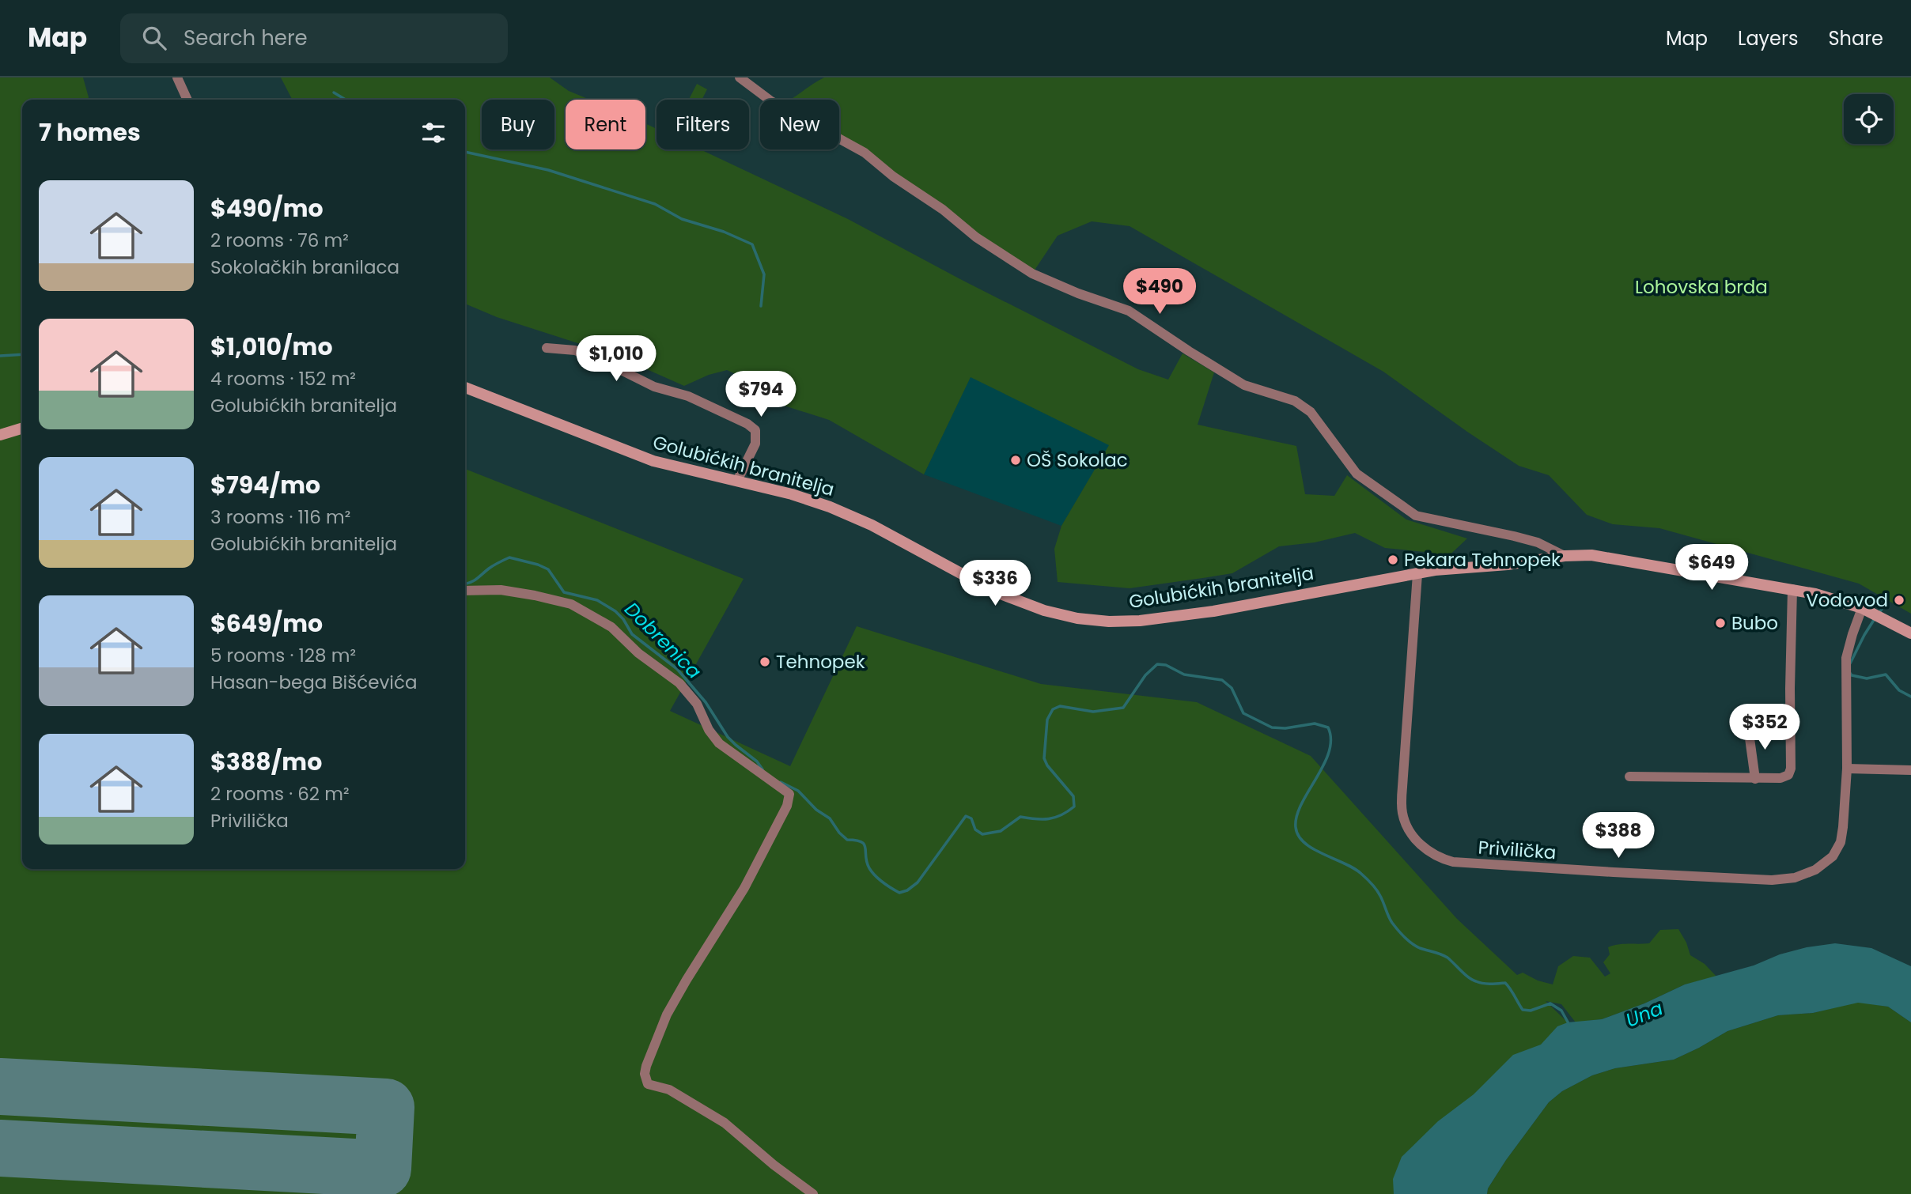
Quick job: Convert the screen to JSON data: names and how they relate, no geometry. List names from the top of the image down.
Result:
{
  "streets": {
    "street": ["Golubićkih branitelja", "Privilička"]
  },
  "crossings": [
    ["Golubićkih branitelja", "Privilička"]
  ],
  "water": ["Dobrenica", "Una"],
  "parks": ["Lohovska brda"],
  "places": [
    "OŠ Sokolac",
    "Pekara Tehnopek",
    "Vodovod",
    "Bubo",
    "Tehnopek"
  ],
  "page": {
    "header": "Map",
    "search": "Search here",
    "nav": ["Map", "Layers", "Share"],
    "chip": [
      "Buy",
      "Rent",
      "Filters",
      "New"
    ],
    "heading": "7 homes",
    "list": [
      {
        "name": "$490/mo",
        "note": "2 rooms · 76 m² · Sokolačkih branilaca"
      },
      {
        "name": "$1,010/mo",
        "note": "4 rooms · 152 m² · Golubićkih branitelja"
      },
      {
        "name": "$794/mo",
        "note": "3 rooms · 116 m² · Golubićkih branitelja"
      },
      {
        "name": "$649/mo",
        "note": "5 rooms · 128 m² · Hasan-bega Bišćevića"
      },
      {
        "name": "$388/mo",
        "note": "2 rooms · 62 m² · Privilička"
      }
    ],
    "price": [
      "$490",
      "$1,010",
      "$794",
      "$649",
      "$336",
      "$352",
      "$388"
    ]
  }
}
